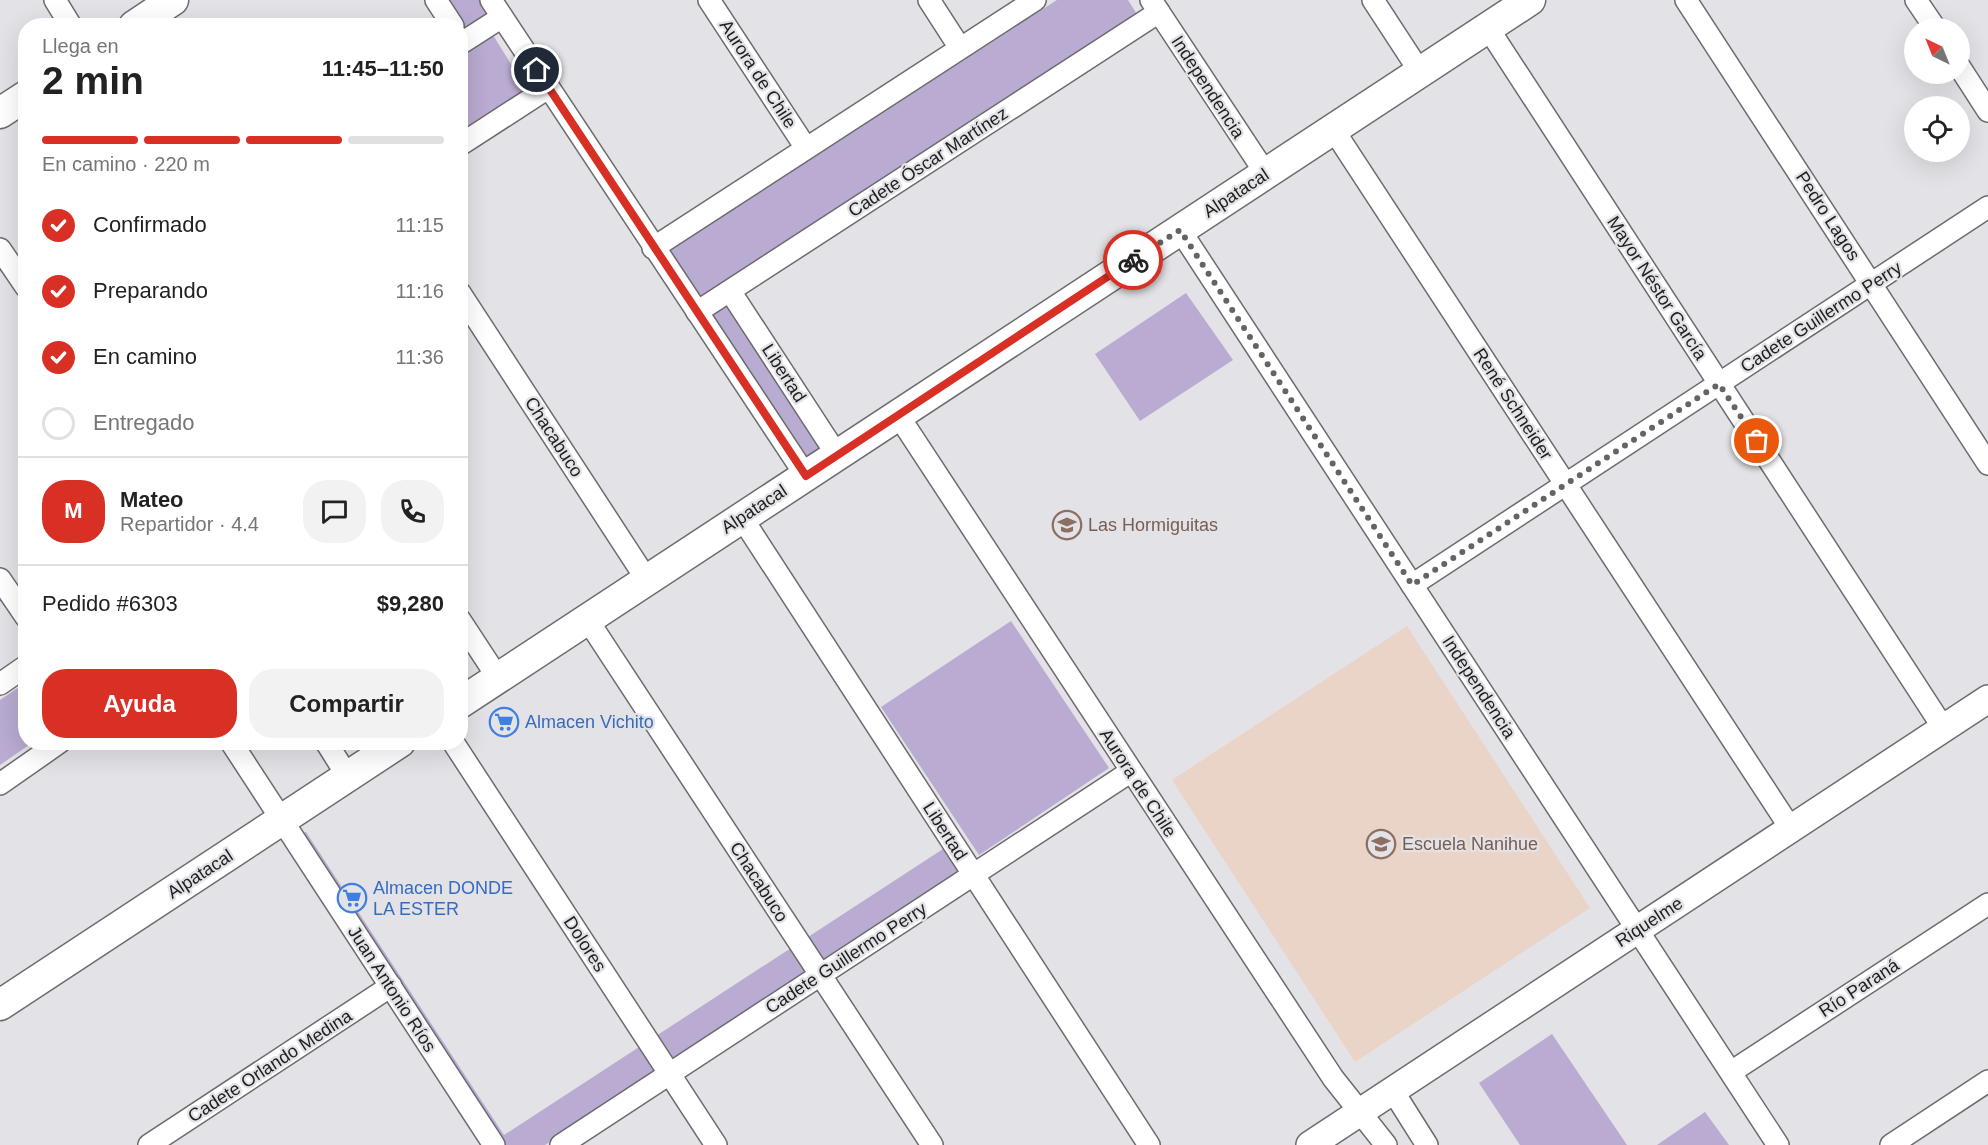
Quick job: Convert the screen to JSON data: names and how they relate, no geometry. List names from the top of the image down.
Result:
{
  "streets": {
    "main road": ["Alpatacal"],
    "street": [
      "Aurora de Chile",
      "Independencia",
      "Cadete Óscar Martínez",
      "Pedro Lagos",
      "Mayor Néstor García",
      "Cadete Guillermo Perry",
      "Libertad",
      "René Schneider",
      "Chacabuco",
      "Riquelme",
      "Dolores",
      "Río Paraná",
      "Juan Antonio Ríos",
      "Cadete Orlando Medina"
    ]
  },
  "crossings": [
    ["Aurora de Chile", "Alpatacal"],
    ["Aurora de Chile", "Cadete Guillermo Perry"],
    ["Aurora de Chile", "Riquelme"],
    ["Independencia", "Cadete Óscar Martínez"],
    ["Independencia", "Alpatacal"],
    ["Independencia", "Cadete Guillermo Perry"],
    ["Independencia", "Riquelme"],
    ["Independencia", "Río Paraná"],
    ["Cadete Óscar Martínez", "Libertad"],
    ["Alpatacal", "Mayor Néstor García"],
    ["Alpatacal", "Libertad"],
    ["Alpatacal", "René Schneider"],
    ["Alpatacal", "Chacabuco"],
    ["Alpatacal", "Juan Antonio Ríos"],
    ["Pedro Lagos", "Cadete Guillermo Perry"],
    ["Mayor Néstor García", "Cadete Guillermo Perry"],
    ["Mayor Néstor García", "Riquelme"],
    ["Cadete Guillermo Perry", "Libertad"],
    ["Cadete Guillermo Perry", "René Schneider"],
    ["Cadete Guillermo Perry", "Chacabuco"],
    ["Cadete Guillermo Perry", "Dolores"],
    ["René Schneider", "Riquelme"],
    ["Juan Antonio Ríos", "Cadete Orlando Medina"]
  ],
  "places": {
    "school or university": ["Las Hormiguitas", "Escuela Nanihue"],
    "supermarket": ["Almacen Vichito", "Almacen DONDE LA ESTER"]
  },
  "north": "top left",
  "page": {
    "heading": ["2 min", "Llega en", "11:45–11:50"],
    "panel": [
      "Mateo",
      "Repartidor · 4.4",
      "Pedido #6303",
      "$9,280"
    ],
    "bar": "En camino · 220 m",
    "list": [
      ["Confirmado", "11:15"],
      ["Preparando", "11:16"],
      ["En camino", "11:36"],
      "Entregado"
    ],
    "round": "M",
    "buttons": ["Ayuda", "Compartir"]
  }
}
